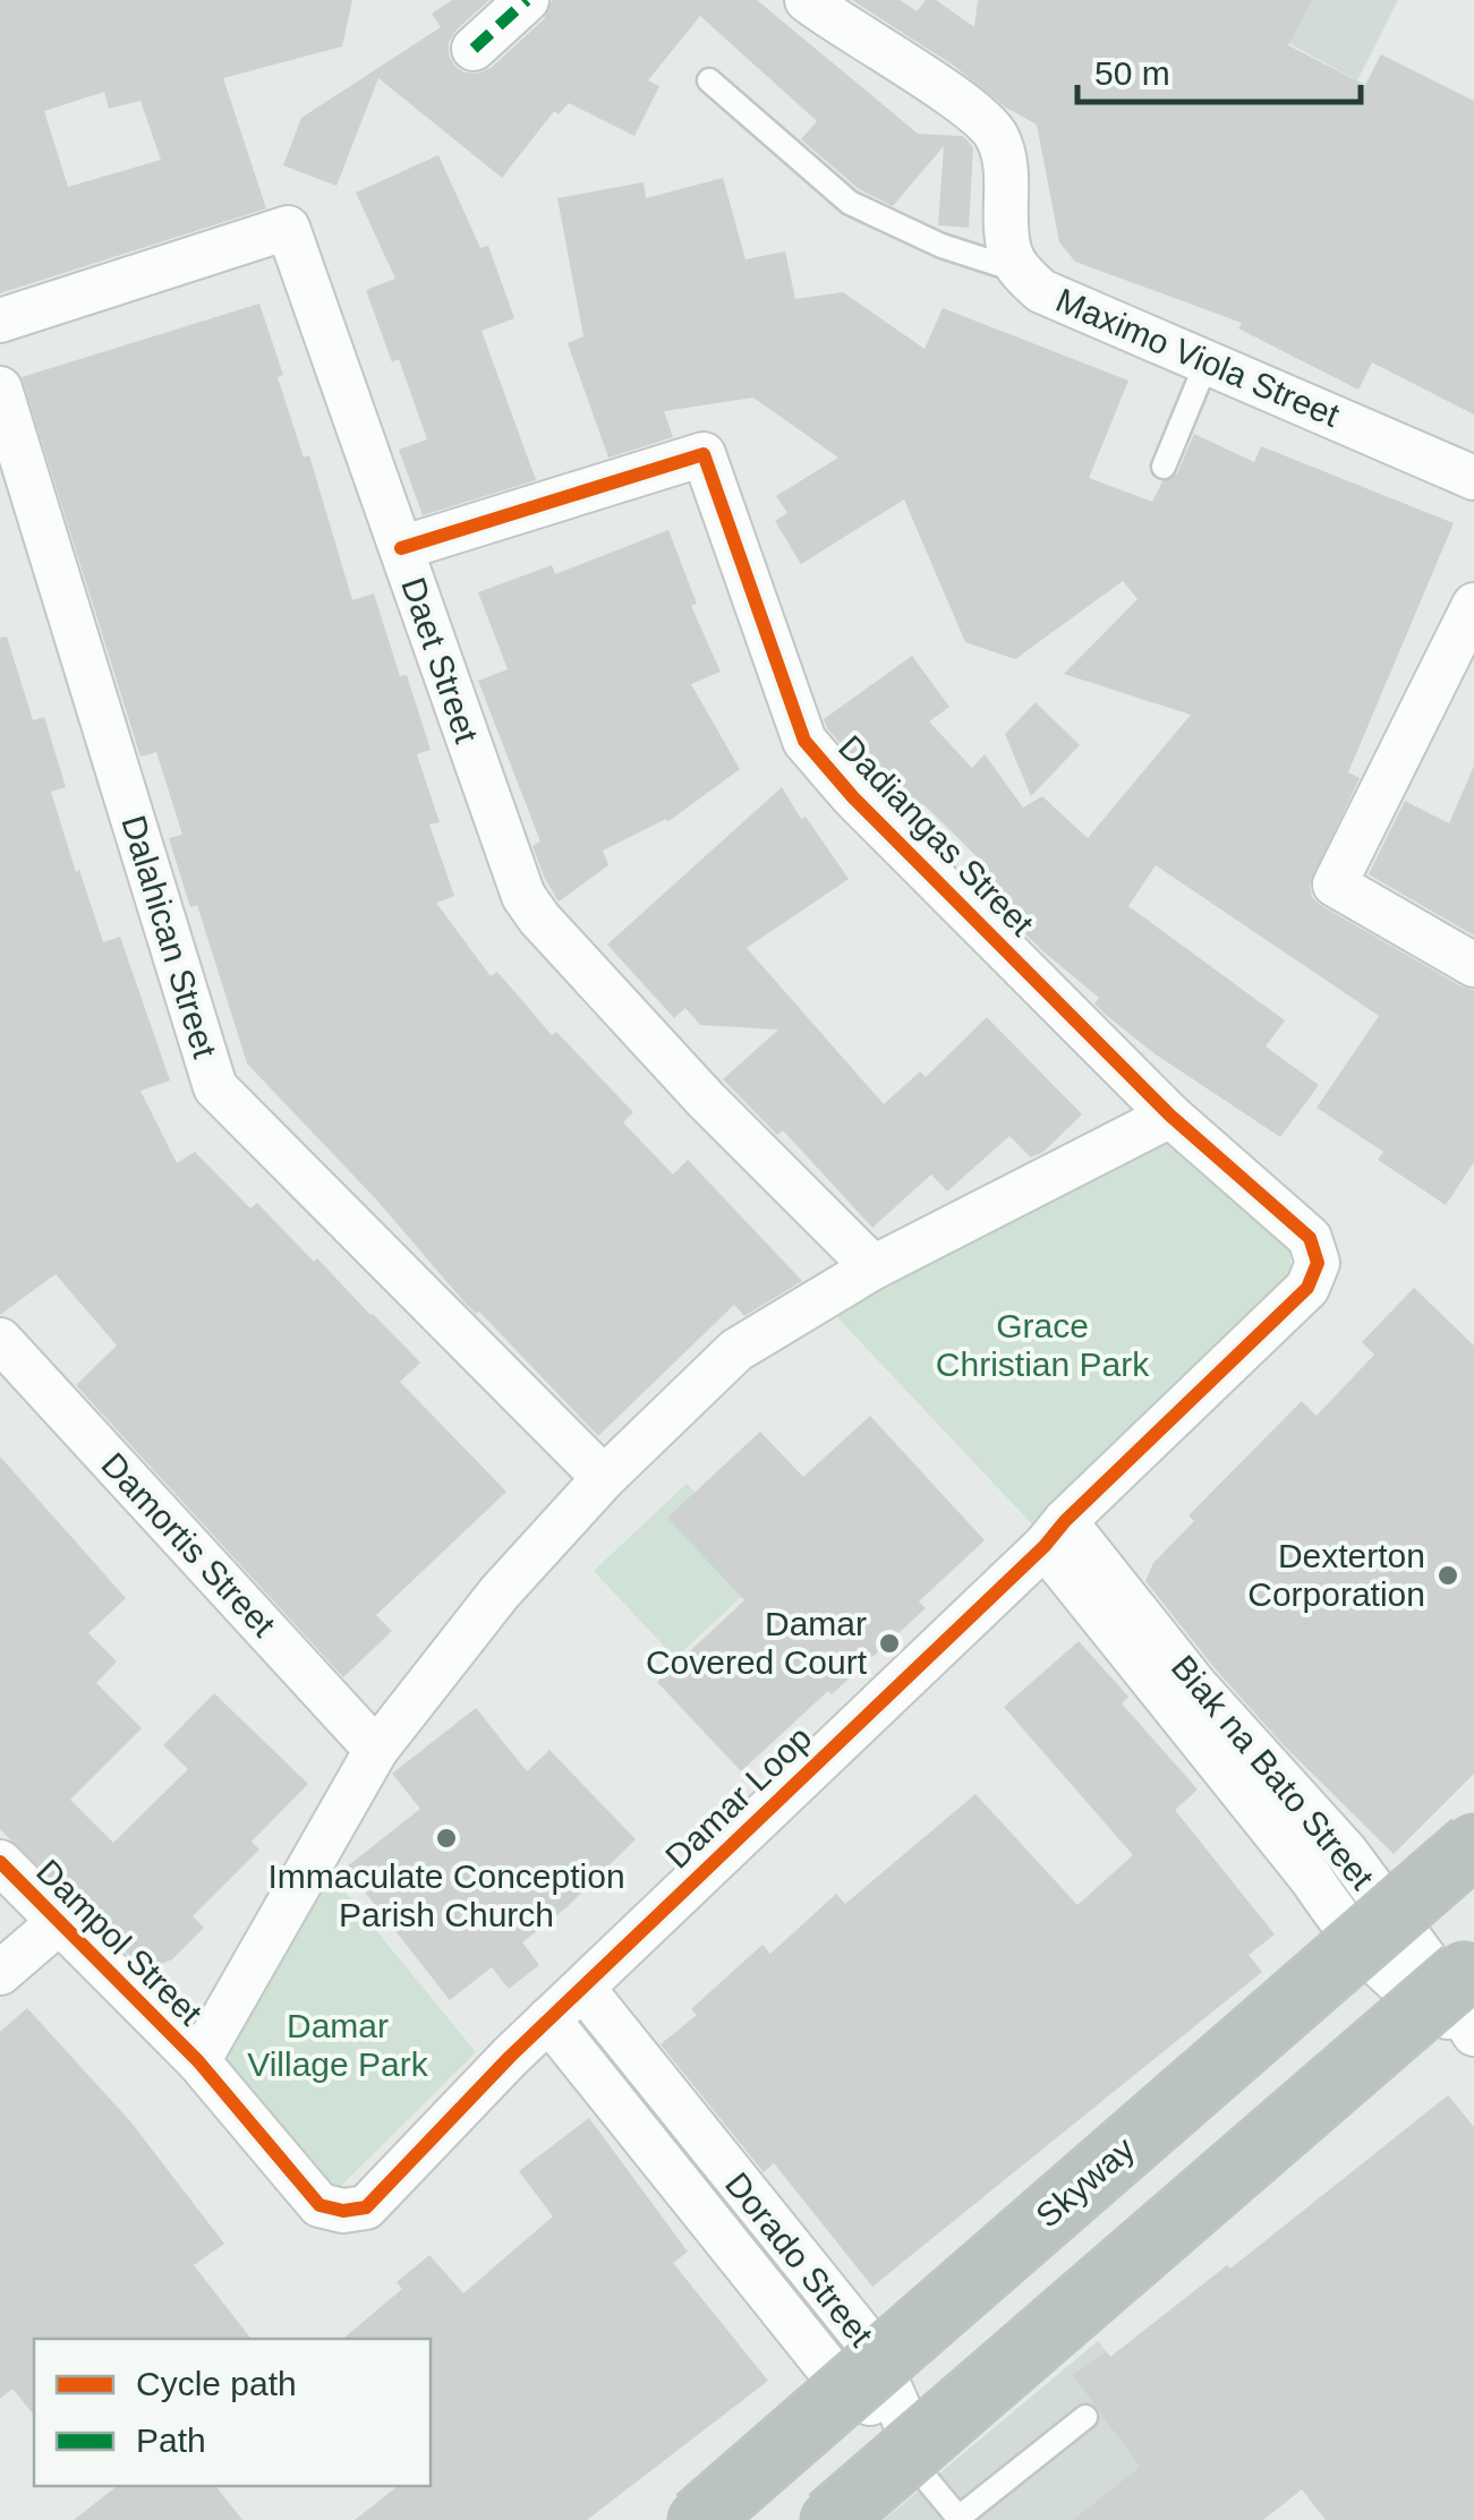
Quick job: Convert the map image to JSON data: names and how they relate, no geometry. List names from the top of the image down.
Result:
{
  "streets": {
    "highway": ["Skyway"],
    "street": [
      "Maximo Viola Street",
      "Daet Street",
      "Dadiangas Street",
      "Dalahican Street",
      "Damortis Street",
      "Biak na Bato Street",
      "Damar Loop",
      "Dampol Street",
      "Dorado Street"
    ]
  },
  "crossings": [
    ["Daet Street", "Dadiangas Street"],
    ["Dadiangas Street", "Damar Loop"],
    ["Biak na Bato Street", "Damar Loop"],
    ["Damar Loop", "Dampol Street"],
    ["Damar Loop", "Dorado Street"]
  ],
  "parks": ["Grace Christian Park", "Damar Village Park"],
  "places": ["Dexterton Corporation", "Damar Covered Court", "Immaculate Conception Parish Church"],
  "legend": ["Cycle path", "Path"],
  "scale_bar": "50 m"
}
